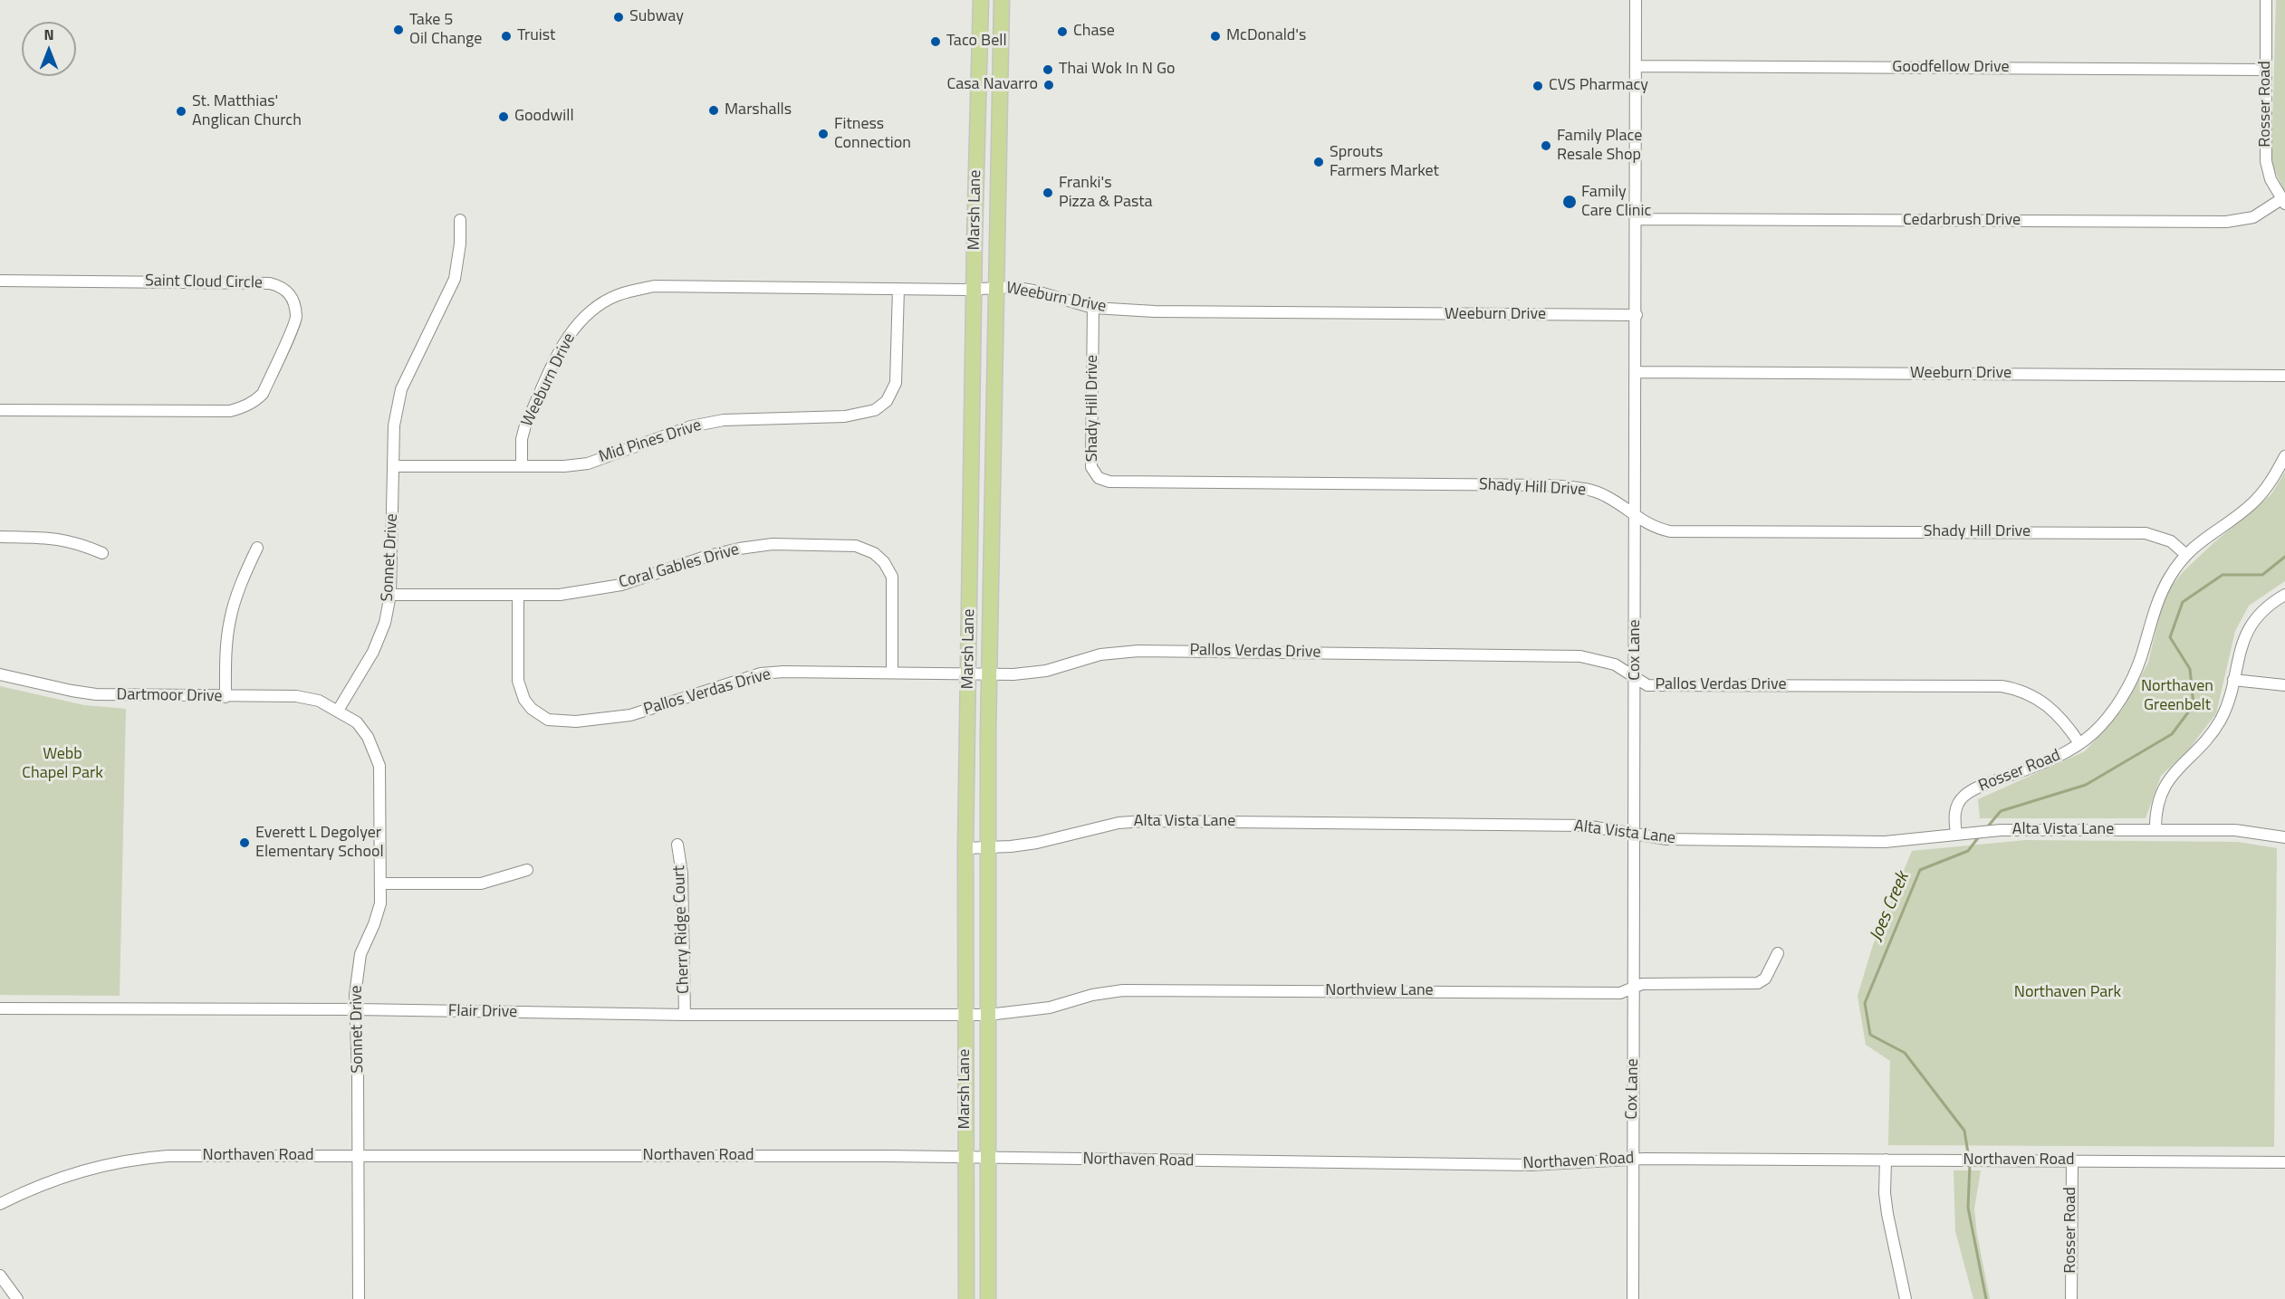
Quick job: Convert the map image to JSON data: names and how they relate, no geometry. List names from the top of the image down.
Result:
{
  "streets": {
    "main road": ["Marsh Lane"],
    "street": [
      "Goodfellow Drive",
      "Rosser Road",
      "Cedarbrush Drive",
      "Saint Cloud Circle",
      "Weeburn Drive",
      "Shady Hill Drive",
      "Mid Pines Drive",
      "Sonnet Drive",
      "Coral Gables Drive",
      "Cox Lane",
      "Pallos Verdas Drive",
      "Dartmoor Drive",
      "Alta Vista Lane",
      "Cherry Ridge Court",
      "Northview Lane",
      "Flair Drive",
      "Northaven Road"
    ]
  },
  "crossings": [
    ["Goodfellow Drive", "Rosser Road"],
    ["Goodfellow Drive", "Cox Lane"],
    ["Rosser Road", "Cedarbrush Drive"],
    ["Rosser Road", "Shady Hill Drive"],
    ["Rosser Road", "Pallos Verdas Drive"],
    ["Rosser Road", "Alta Vista Lane"],
    ["Rosser Road", "Northaven Road"],
    ["Marsh Lane", "Weeburn Drive"],
    ["Marsh Lane", "Pallos Verdas Drive"],
    ["Marsh Lane", "Alta Vista Lane"],
    ["Marsh Lane", "Northview Lane"],
    ["Marsh Lane", "Flair Drive"],
    ["Marsh Lane", "Northaven Road"],
    ["Cedarbrush Drive", "Cox Lane"],
    ["Weeburn Drive", "Shady Hill Drive"],
    ["Weeburn Drive", "Mid Pines Drive"],
    ["Weeburn Drive", "Cox Lane"],
    ["Shady Hill Drive", "Cox Lane"],
    ["Mid Pines Drive", "Sonnet Drive"],
    ["Sonnet Drive", "Coral Gables Drive"],
    ["Sonnet Drive", "Dartmoor Drive"],
    ["Sonnet Drive", "Flair Drive"],
    ["Sonnet Drive", "Northaven Road"],
    ["Coral Gables Drive", "Pallos Verdas Drive"],
    ["Cox Lane", "Pallos Verdas Drive"],
    ["Cox Lane", "Alta Vista Lane"],
    ["Cox Lane", "Northview Lane"],
    ["Cox Lane", "Northaven Road"],
    ["Cherry Ridge Court", "Flair Drive"],
    ["Northview Lane", "Flair Drive"]
  ],
  "water": ["Joes Creek"],
  "parks": ["Northaven Greenbelt", "Webb Chapel Park", "Northaven Park"],
  "places": [
    "Subway",
    "Take 5 Oil Change",
    "Chase",
    "Truist",
    "McDonald's",
    "Taco Bell",
    "Thai Wok In N Go",
    "Casa Navarro",
    "CVS Pharmacy",
    "Marshalls",
    "St. Matthias' Anglican Church",
    "Goodwill",
    "Fitness Connection",
    "Family Place Resale Shop",
    "Sprouts Farmers Market",
    "Franki's Pizza & Pasta",
    "Family Care Clinic",
    "Everett L Degolyer Elementary School"
  ],
  "north": "top"
}
